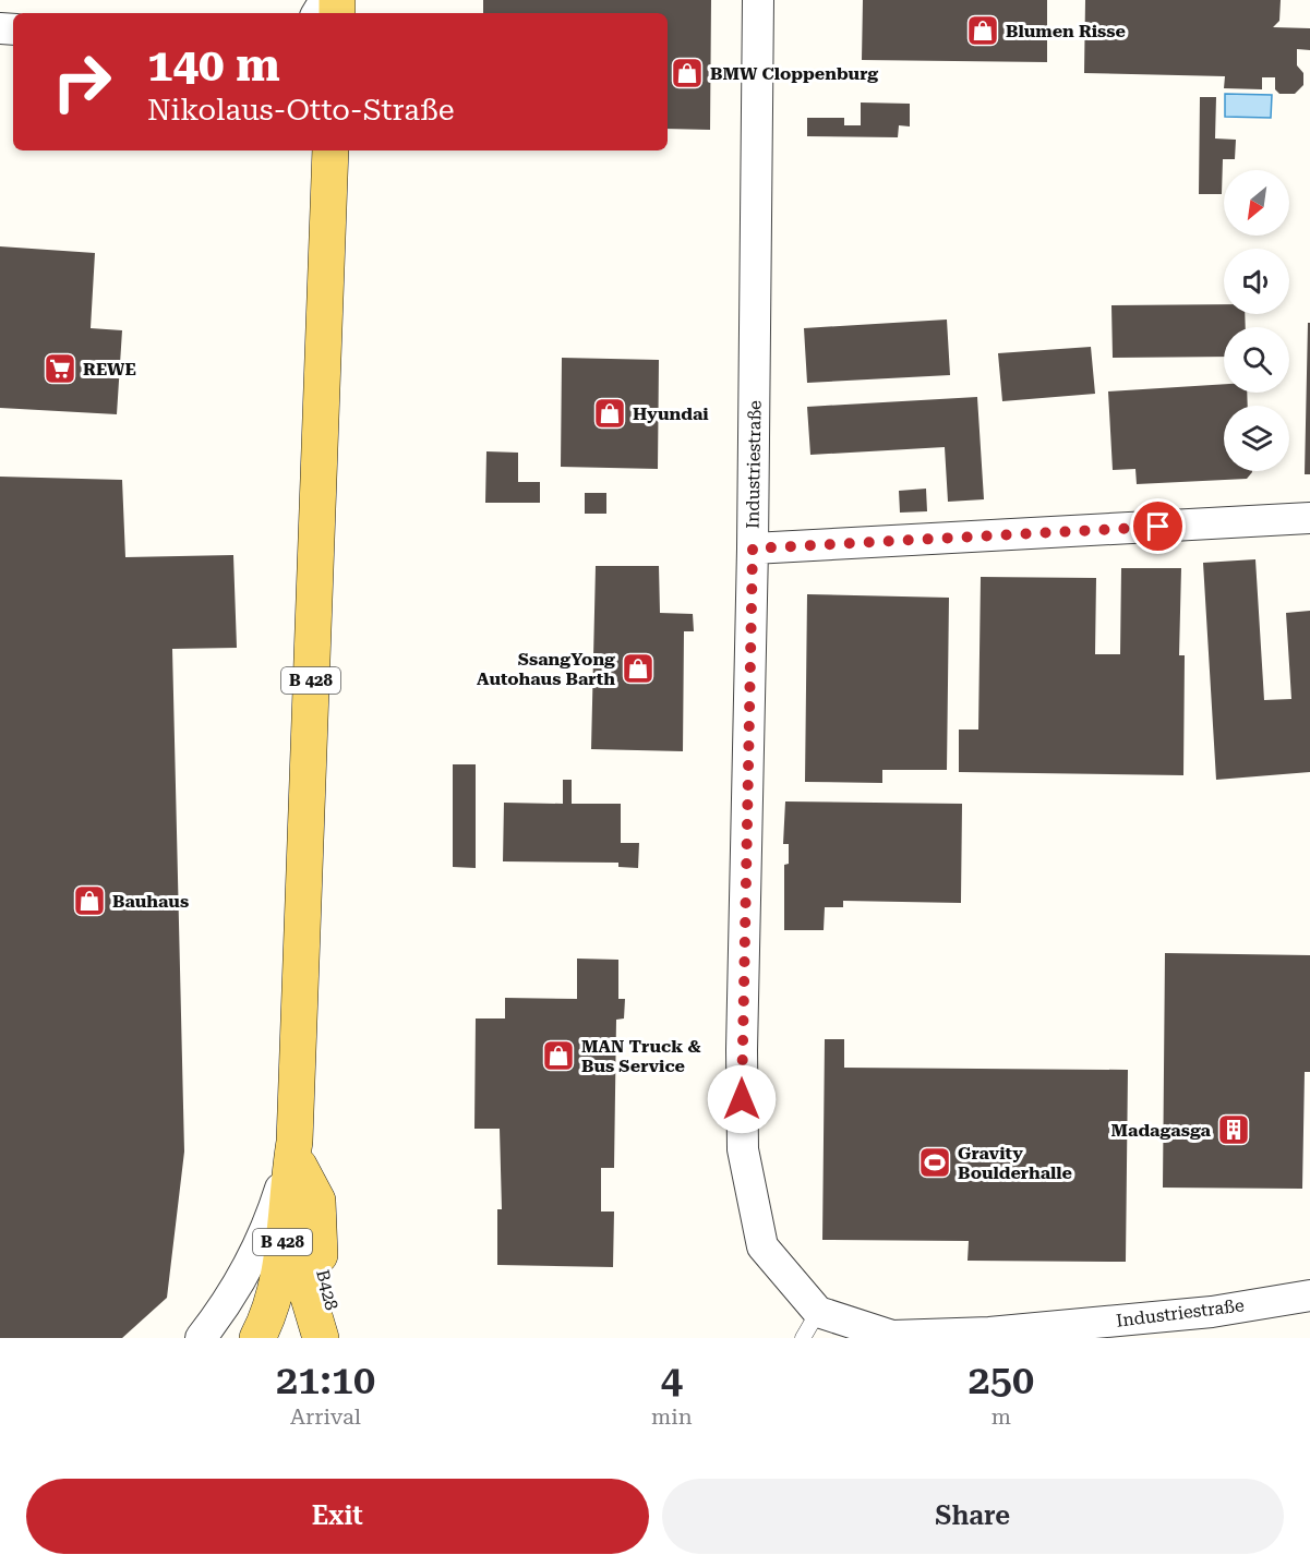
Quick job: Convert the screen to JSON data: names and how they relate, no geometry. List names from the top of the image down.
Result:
{
  "streets": {
    "main road": ["B 428", "B428"],
    "street": ["Industriestraße"]
  },
  "crossings": [
    ["B 428", "B428"]
  ],
  "places": {
    "shop": [
      "Blumen Risse",
      "BMW Cloppenburg",
      "Hyundai",
      "SsangYong Autohaus Barth",
      "Bauhaus",
      "MAN Truck & Bus Service"
    ],
    "supermarket": ["REWE"],
    "building": ["Madagasga"],
    "sports": ["Gravity Boulderhalle"]
  },
  "north": "bottom left",
  "page": {
    "turn": ["140 m", "Nikolaus-Otto-Straße"],
    "eta": [
      "21:10",
      "Arrival",
      "4",
      "min",
      "250",
      "m"
    ],
    "buttons": ["Exit", "Share"]
  }
}
